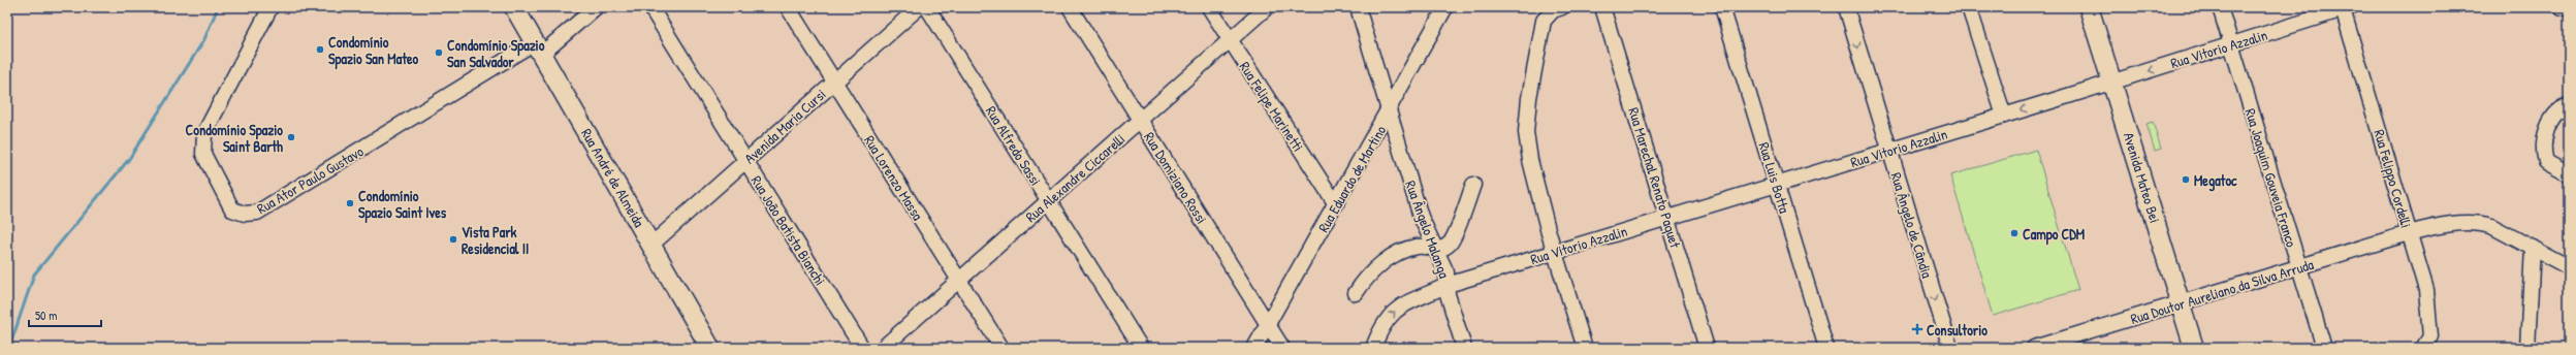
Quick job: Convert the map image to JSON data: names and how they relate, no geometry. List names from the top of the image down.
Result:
{
  "streets": {
    "main road": ["Rua André de Almeida", "Avenida Mateo Bei"],
    "street": [
      "Rua Vitorio Azzalin",
      "Rua Felipe Marinetti",
      "Avenida Maria Cursi",
      "Rua Alfredo Sassi",
      "Rua Lorenzo Massa",
      "Rua Alexandre Ciccarelli",
      "Rua Domiziano Rossi",
      "Rua Marechal Renato Paquet",
      "Rua Luis Botta",
      "Rua Joaquim Gouveia Franco",
      "Rua Eduardo de Martino",
      "Rua Felippo Cordelli",
      "Rua Ator Paulo Gustavo",
      "Rua Ângelo de Cândia",
      "Rua Ângelo Malanga",
      "Rua João Batista Bianchi",
      "Rua Doutor Aureliano da Silva Arruda"
    ]
  },
  "crossings": [
    ["Rua Vitorio Azzalin", "Rua Marechal Renato Paquet"],
    ["Rua Vitorio Azzalin", "Rua Luis Botta"],
    ["Rua Vitorio Azzalin", "Avenida Mateo Bei"],
    ["Rua Vitorio Azzalin", "Rua Joaquim Gouveia Franco"],
    ["Rua Vitorio Azzalin", "Rua Felippo Cordelli"],
    ["Rua Vitorio Azzalin", "Rua Ângelo de Cândia"],
    ["Rua Vitorio Azzalin", "Rua Ângelo Malanga"],
    ["Rua Felipe Marinetti", "Rua Alexandre Ciccarelli"],
    ["Rua Felipe Marinetti", "Rua Eduardo de Martino"],
    ["Avenida Maria Cursi", "Rua André de Almeida"],
    ["Avenida Maria Cursi", "Rua Lorenzo Massa"],
    ["Avenida Maria Cursi", "Rua João Batista Bianchi"],
    ["Rua Alfredo Sassi", "Rua Alexandre Ciccarelli"],
    ["Rua André de Almeida", "Rua Ator Paulo Gustavo"],
    ["Rua Lorenzo Massa", "Rua Alexandre Ciccarelli"],
    ["Rua Alexandre Ciccarelli", "Rua Domiziano Rossi"],
    ["Rua Domiziano Rossi", "Rua Eduardo de Martino"],
    ["Avenida Mateo Bei", "Rua Doutor Aureliano da Silva Arruda"],
    ["Rua Joaquim Gouveia Franco", "Rua Doutor Aureliano da Silva Arruda"],
    ["Rua Eduardo de Martino", "Rua Ângelo Malanga"],
    ["Rua Felippo Cordelli", "Rua Doutor Aureliano da Silva Arruda"]
  ],
  "places": {
    "other": [
      "Condomínio Spazio San Mateo",
      "Condomínio Spazio San Salvador",
      "Condomínio Spazio Saint Barth",
      "Megatoc",
      "Condomínio Spazio Saint Ives",
      "Campo CDM",
      "Vista Park Residencial II"
    ],
    "health": ["Consultorio"]
  },
  "scale_bar": "50 m"
}
